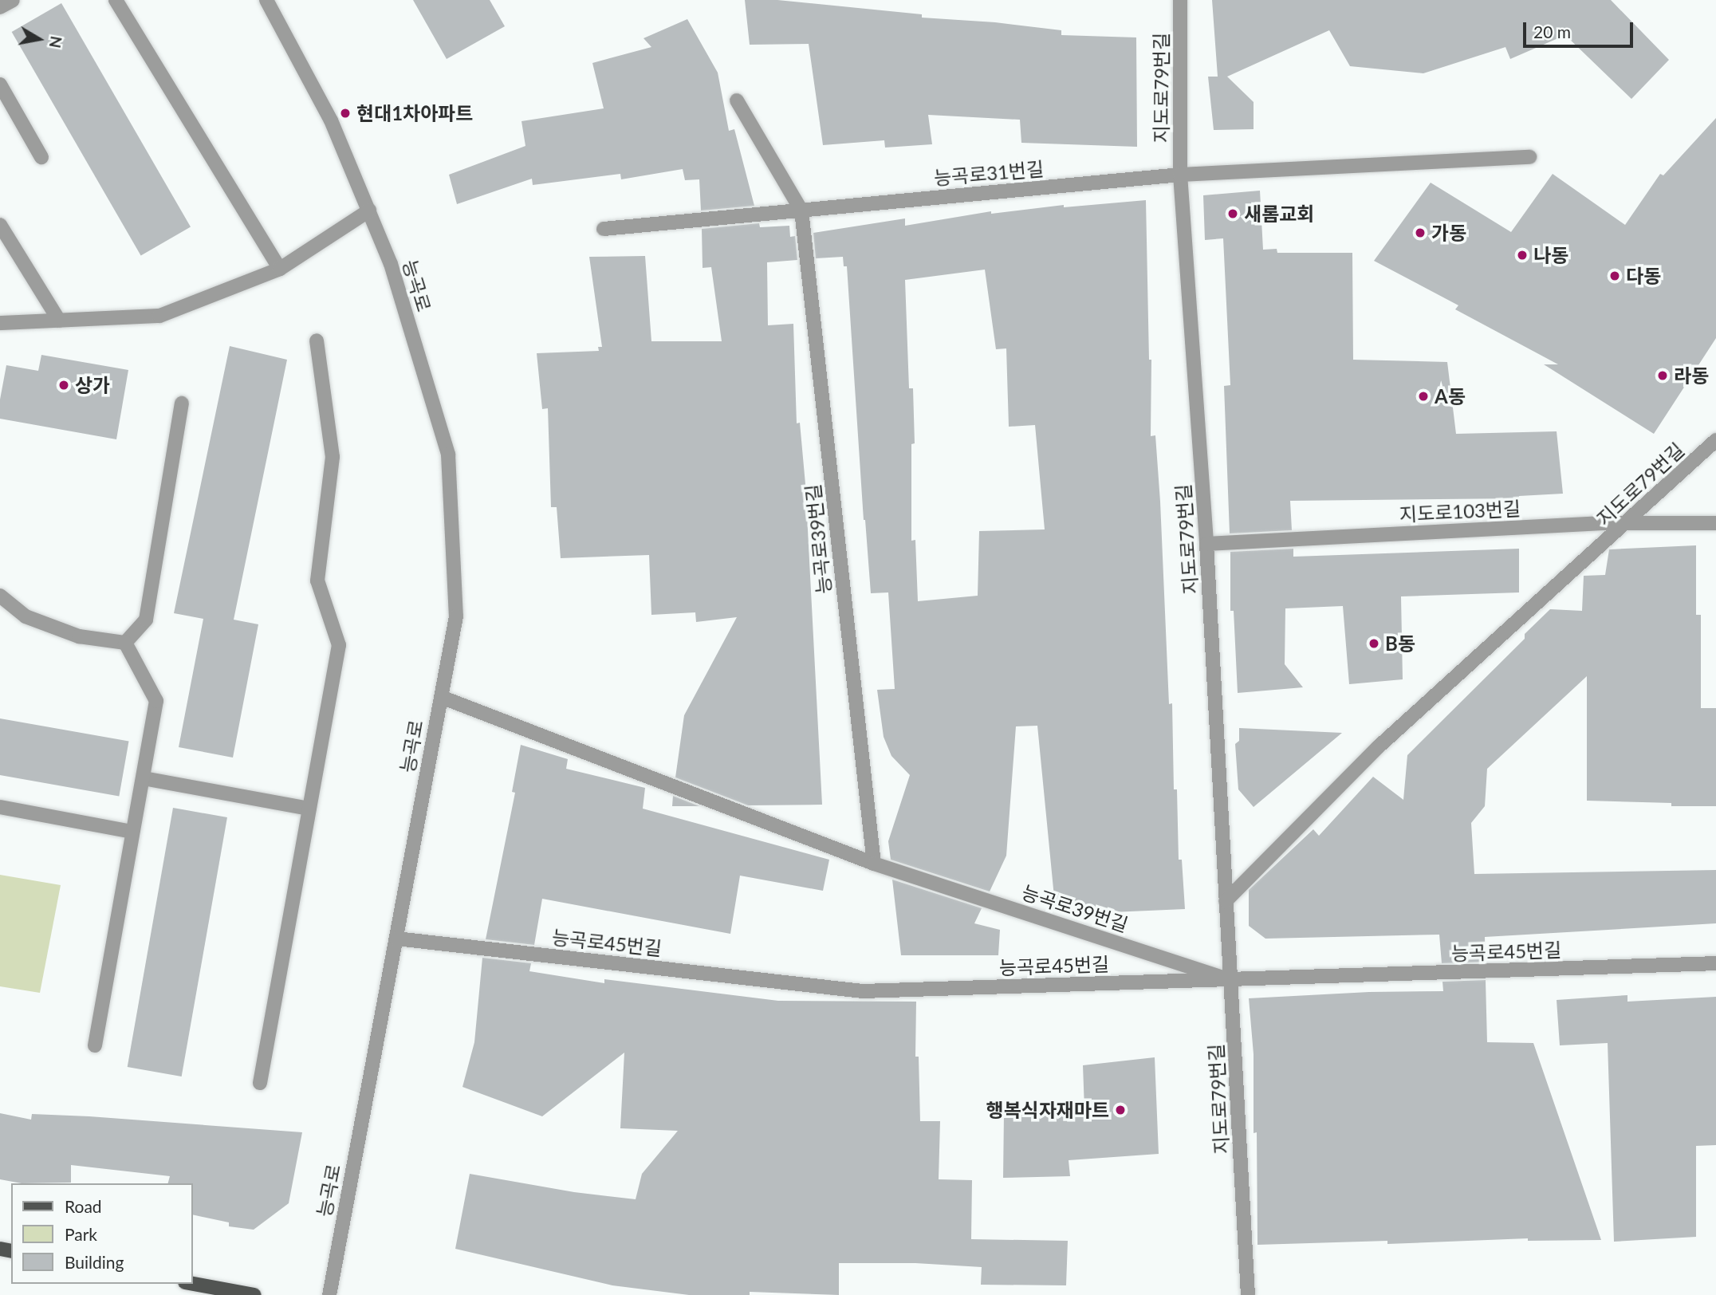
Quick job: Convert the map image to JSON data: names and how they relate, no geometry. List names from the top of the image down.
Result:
{
  "streets": {
    "street": [
      "지도로79번길",
      "능곡로31번길",
      "능곡로",
      "지도로103번길",
      "능곡로39번길",
      "능곡로45번길"
    ]
  },
  "crossings": [
    ["지도로79번길", "능곡로31번길"],
    ["지도로79번길", "지도로103번길"],
    ["지도로79번길", "능곡로39번길"],
    ["지도로79번길", "능곡로45번길"],
    ["능곡로31번길", "능곡로39번길"],
    ["능곡로", "능곡로39번길"],
    ["능곡로", "능곡로45번길"],
    ["능곡로39번길", "능곡로45번길"]
  ],
  "places": [
    "현대1차아파트",
    "새롬교회",
    "가동",
    "나동",
    "다동",
    "라동",
    "상가",
    "A동",
    "B동",
    "행복식자재마트"
  ],
  "legend": ["Road", "Park", "Building"],
  "scale_bar": "20 m",
  "north": "right"
}
